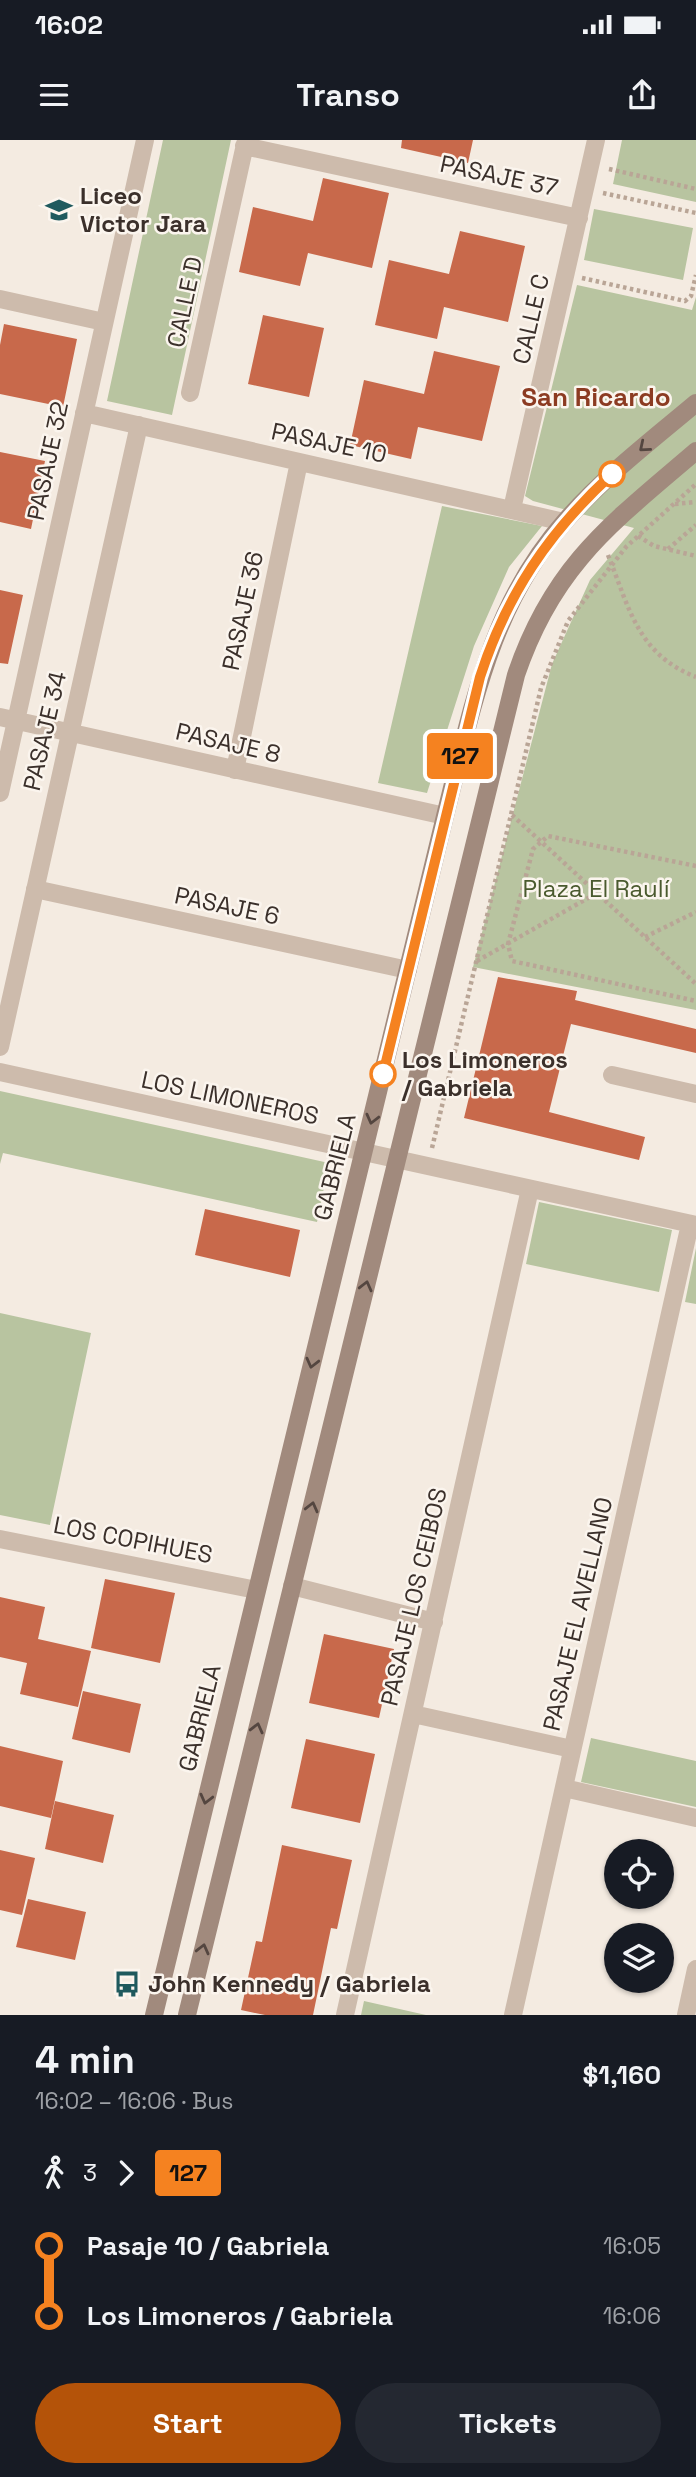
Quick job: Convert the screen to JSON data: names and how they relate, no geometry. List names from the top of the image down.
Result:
{
  "streets": {
    "street": [
      "PASAJE 37",
      "CALLE D",
      "CALLE C",
      "PASAJE 10",
      "PASAJE 32",
      "PASAJE 36",
      "PASAJE 34",
      "PASAJE 8",
      "PASAJE 6",
      "LOS LIMONEROS",
      "GABRIELA",
      "LOS COPIHUES",
      "PASAJE LOS CEIBOS",
      "PASAJE EL AVELLANO"
    ]
  },
  "crossings": [
    ["PASAJE 37", "CALLE D"],
    ["PASAJE 37", "CALLE C"],
    ["CALLE C", "PASAJE 10"],
    ["PASAJE 10", "PASAJE 32"],
    ["PASAJE 10", "PASAJE 36"],
    ["PASAJE 10", "PASAJE 34"],
    ["PASAJE 10", "GABRIELA"],
    ["PASAJE 32", "PASAJE 8"],
    ["PASAJE 36", "PASAJE 8"],
    ["PASAJE 34", "PASAJE 8"],
    ["PASAJE 34", "PASAJE 6"],
    ["PASAJE 8", "GABRIELA"],
    ["PASAJE 6", "GABRIELA"],
    ["LOS LIMONEROS", "GABRIELA"],
    ["LOS LIMONEROS", "PASAJE LOS CEIBOS"],
    ["LOS LIMONEROS", "PASAJE EL AVELLANO"],
    ["GABRIELA", "LOS COPIHUES"]
  ],
  "districts": ["San Ricardo"],
  "parks": ["Plaza El Raulí"],
  "places": {
    "school or university": ["Liceo Victor Jara"],
    "other": ["Los Limoneros / Gabriela"],
    "bus stop": ["John Kennedy / Gabriela"]
  },
  "lines": ["bus line 127"],
  "page": {
    "status": "16:02",
    "header": "Transo",
    "on_map": "127",
    "heading": ["4 min", "16:02 – 16:06 · Bus", "$1,160"],
    "legs": ["3", "127"],
    "list": [
      {
        "name": "Pasaje 10 / Gabriela",
        "value": "16:05"
      },
      {
        "name": "Los Limoneros / Gabriela",
        "value": "16:06"
      }
    ],
    "buttons": ["Start", "Tickets"]
  }
}
